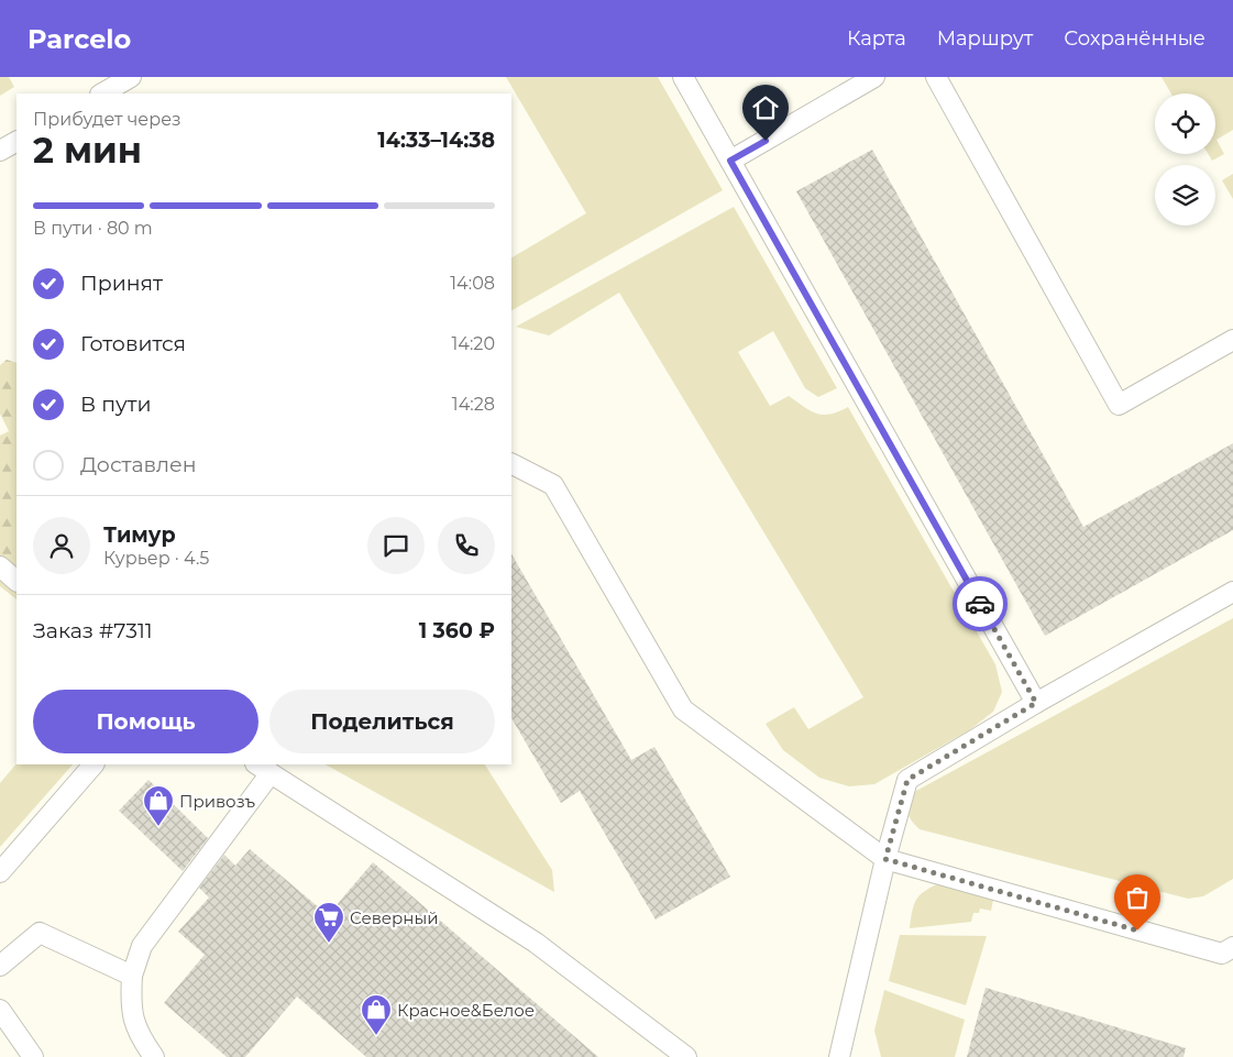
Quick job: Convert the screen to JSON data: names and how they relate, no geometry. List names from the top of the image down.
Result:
{
  "places": {
    "shop": ["Привозъ", "Красное&Белое"],
    "supermarket": ["Северный"]
  },
  "page": {
    "header": "Parcelo",
    "nav": ["Карта", "Маршрут", "Сохранённые"],
    "heading": ["2 мин", "Прибудет через", "14:33–14:38"],
    "panel": [
      "Тимур",
      "Курьер · 4.5",
      "Заказ #7311",
      "1 360 ₽"
    ],
    "bar": "В пути · 80 m",
    "list": [
      ["Принят", "14:08"],
      ["Готовится", "14:20"],
      ["В пути", "14:28"],
      "Доставлен"
    ],
    "buttons": ["Помощь", "Поделиться"]
  }
}
